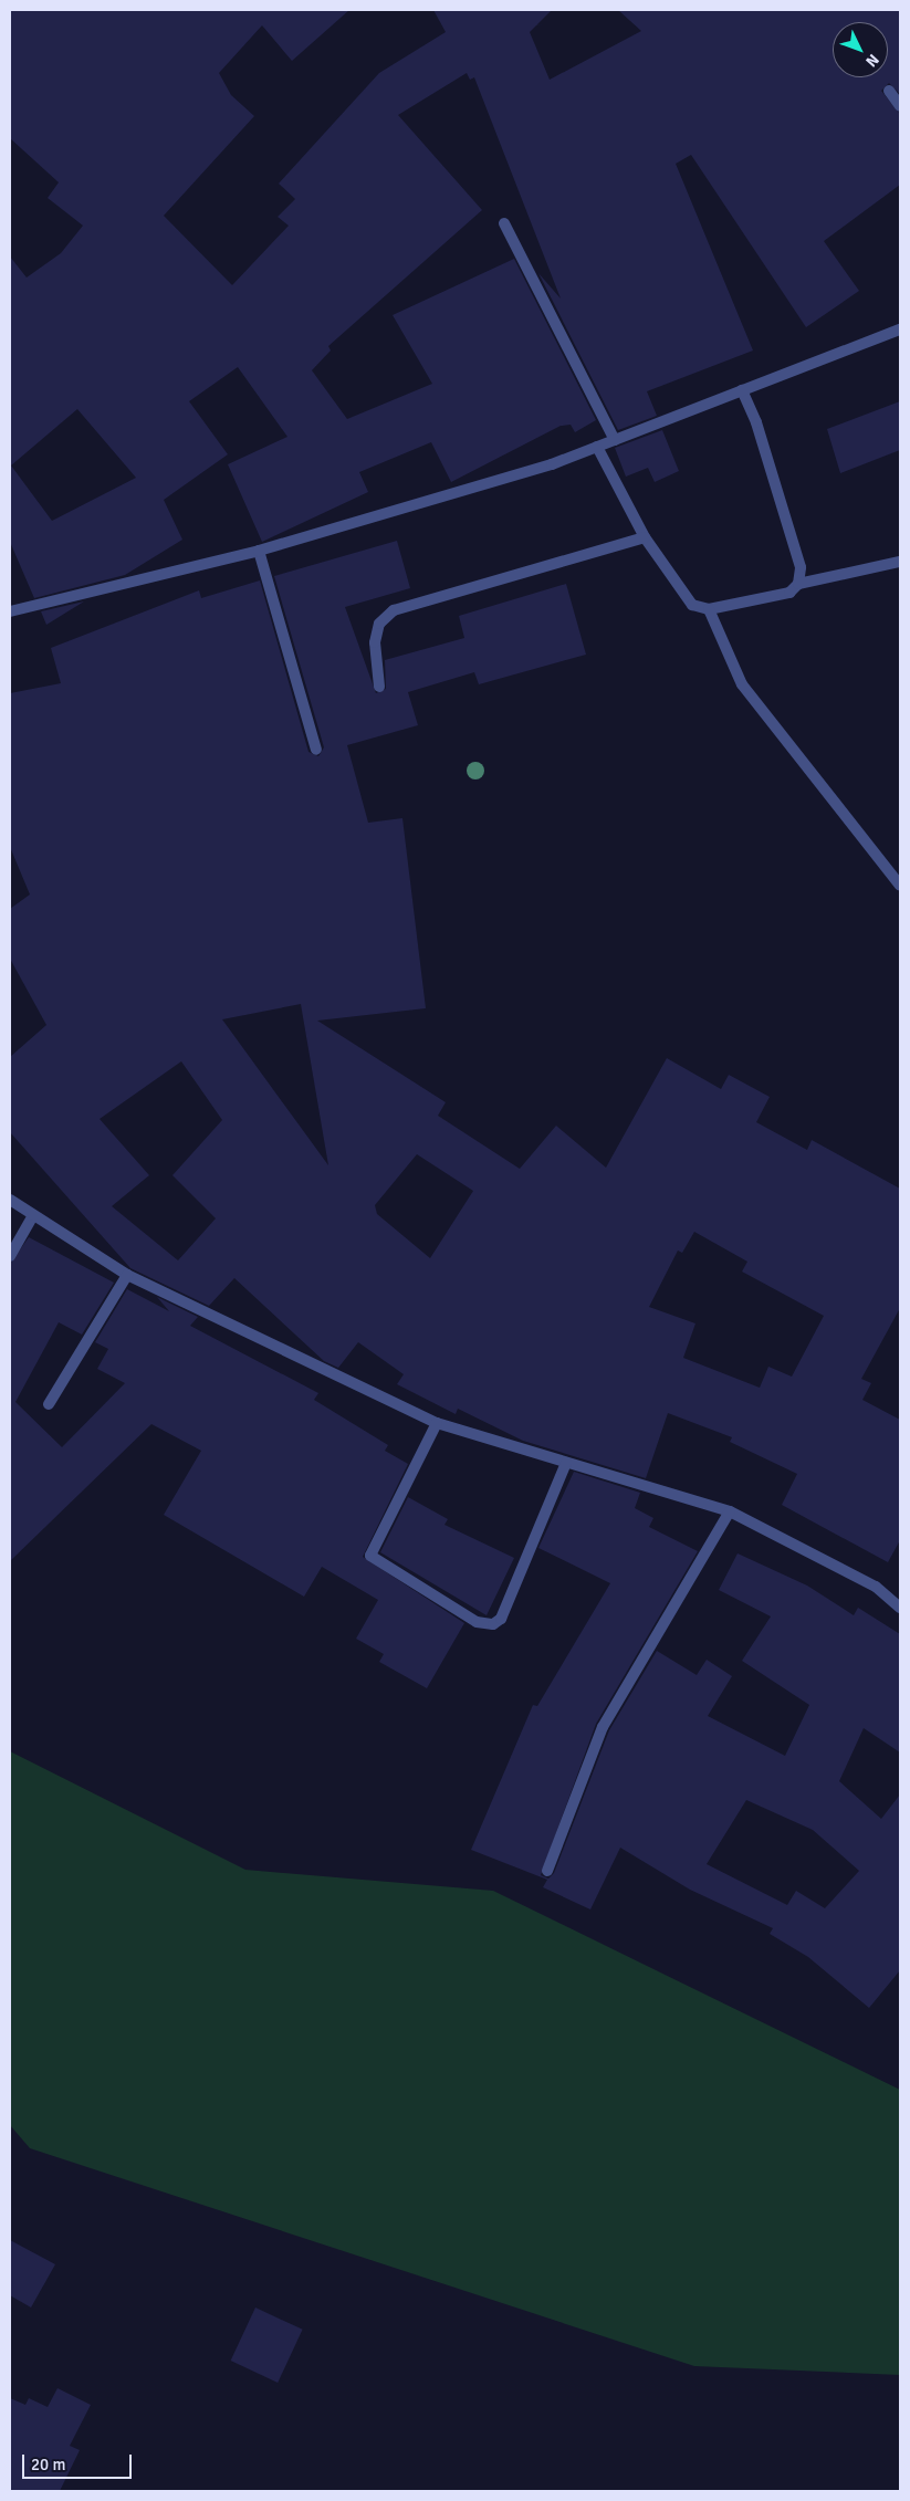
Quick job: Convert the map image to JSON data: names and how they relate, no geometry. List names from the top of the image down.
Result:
{
  "scale_bar": "20 m",
  "north": "bottom right"
}
